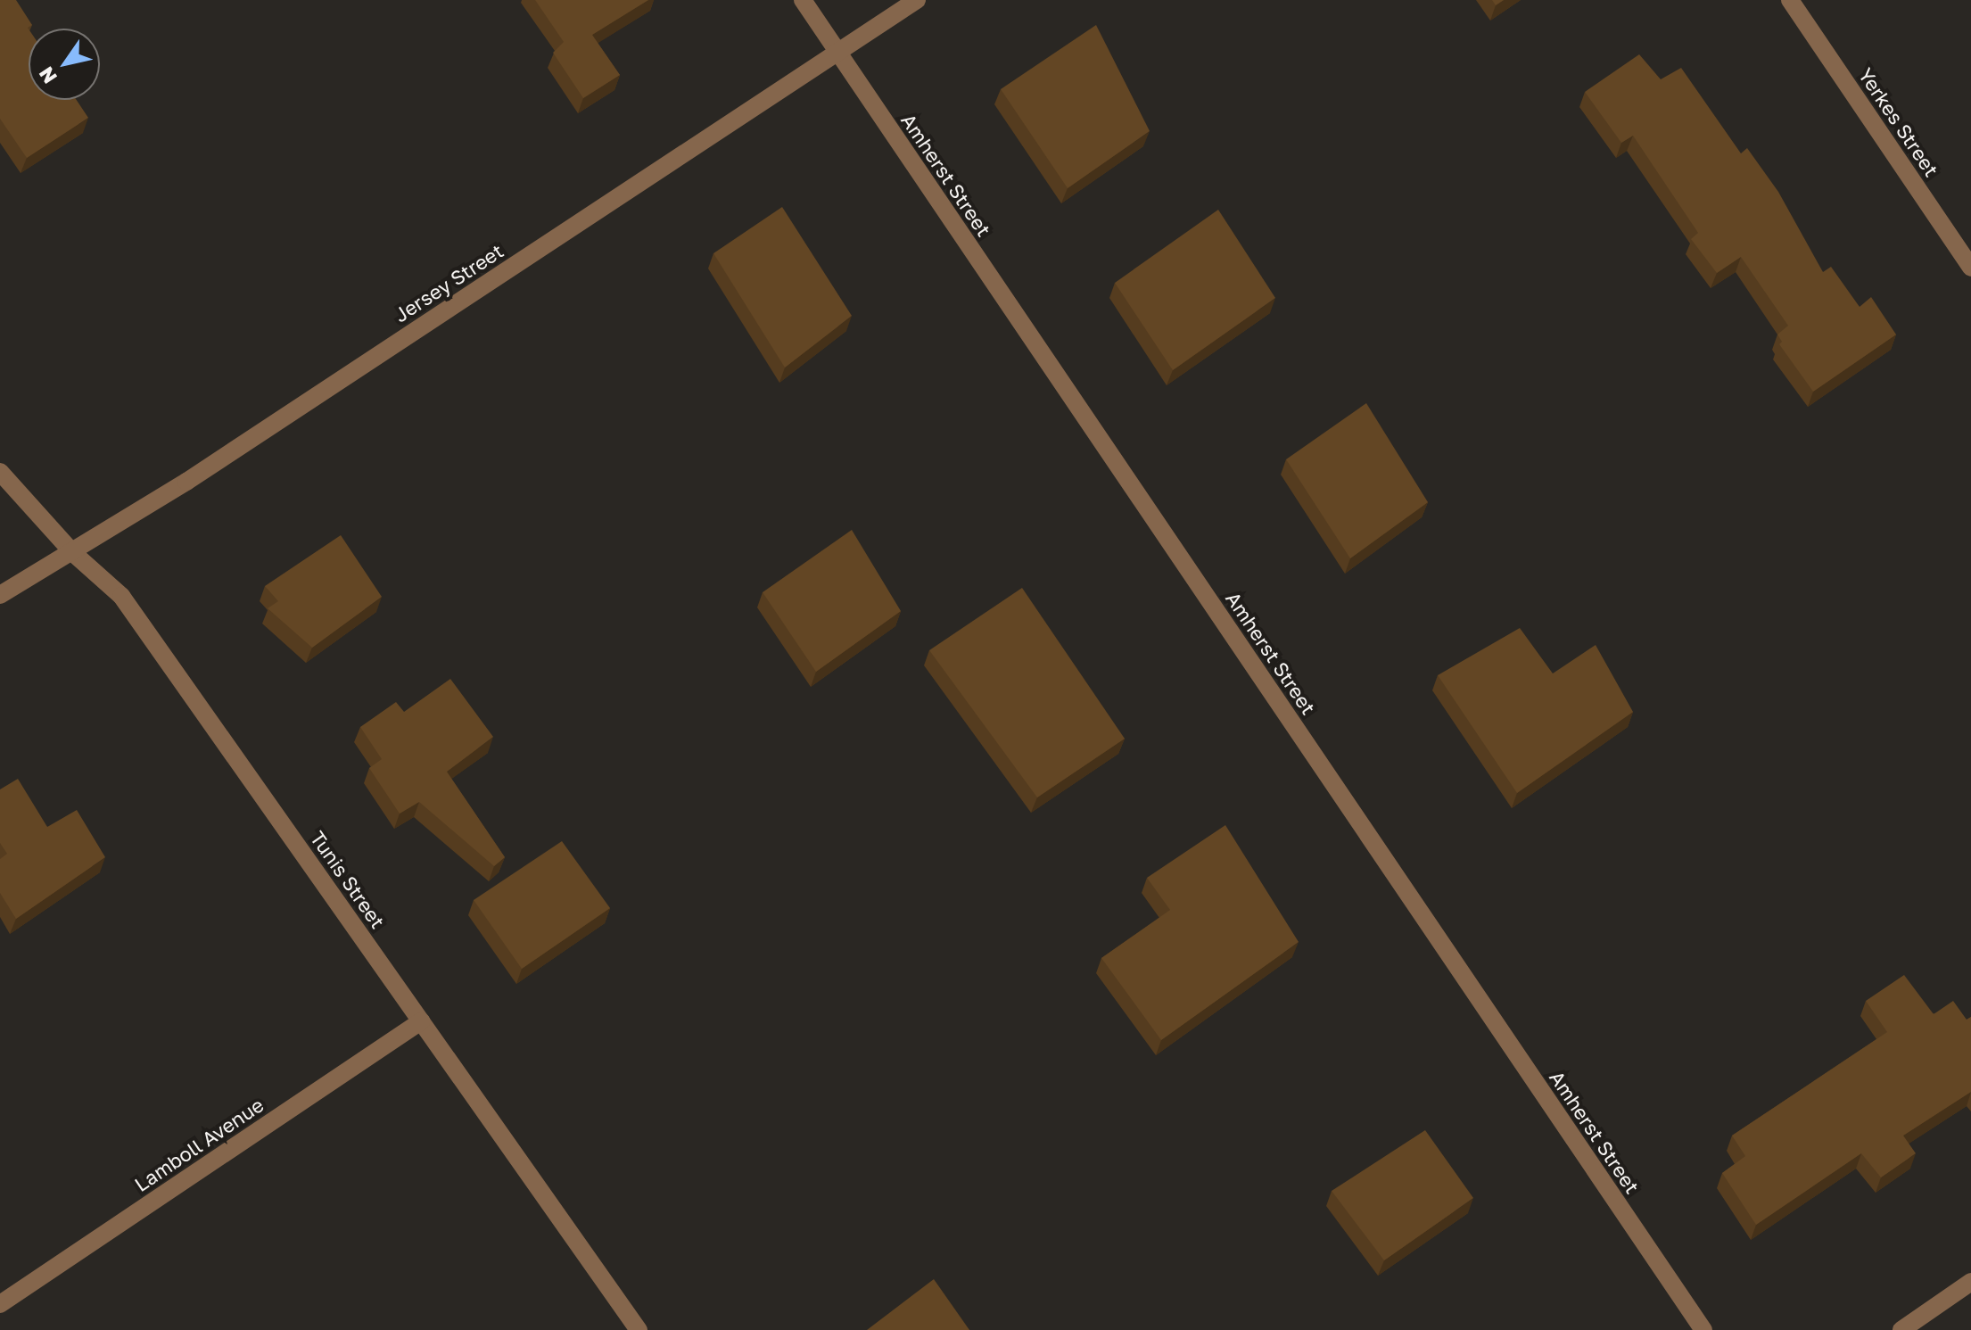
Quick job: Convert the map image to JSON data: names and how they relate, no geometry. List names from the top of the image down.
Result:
{
  "streets": {
    "street": [
      "Yerkes Street",
      "Amherst Street",
      "Jersey Street",
      "Tunis Street",
      "Lamboll Avenue"
    ]
  },
  "crossings": [
    ["Amherst Street", "Jersey Street"],
    ["Jersey Street", "Tunis Street"],
    ["Tunis Street", "Lamboll Avenue"]
  ],
  "north": "bottom left"
}
